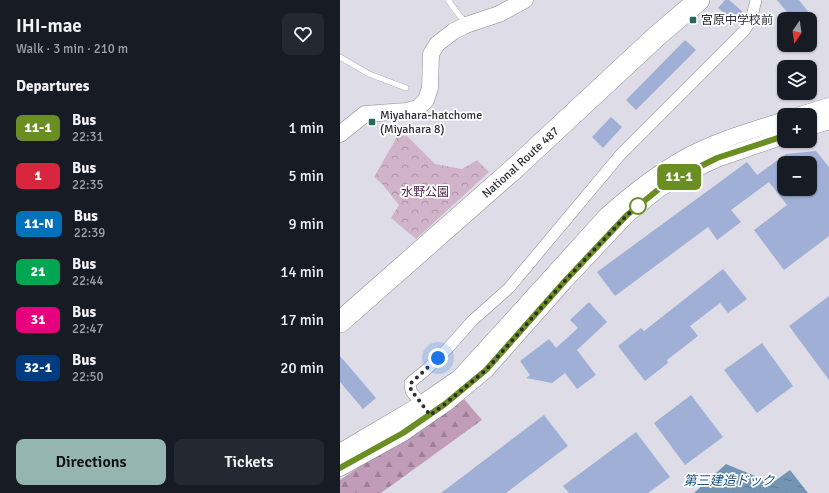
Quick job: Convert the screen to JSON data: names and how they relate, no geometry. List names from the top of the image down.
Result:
{
  "streets": {
    "highway": ["National Route 487"]
  },
  "water": ["第三建造ドック"],
  "parks": ["水野公園"],
  "places": {
    "transit": ["宮原中学校前", "Miyahara-hatchome (Miyahara 8)"]
  },
  "lines": ["bus line 11-1"],
  "north": "bottom",
  "page": {
    "heading": [
      ["IHI-mae", "Walk · 3 min · 210 m"],
      "Departures"
    ],
    "on_map": "11-1",
    "map_buttons": ["+", "−"],
    "list": [
      {
        "mark": "11-1",
        "name": "Bus",
        "note": "22:31",
        "value": "1 min"
      },
      {
        "mark": "1",
        "name": "Bus",
        "note": "22:35",
        "value": "5 min"
      },
      {
        "mark": "11-N",
        "name": "Bus",
        "note": "22:39",
        "value": "9 min"
      },
      {
        "mark": "21",
        "name": "Bus",
        "note": "22:44",
        "value": "14 min"
      },
      {
        "mark": "31",
        "name": "Bus",
        "note": "22:47",
        "value": "17 min"
      },
      {
        "mark": "32-1",
        "name": "Bus",
        "note": "22:50",
        "value": "20 min"
      }
    ],
    "buttons": ["Directions", "Tickets"]
  }
}
